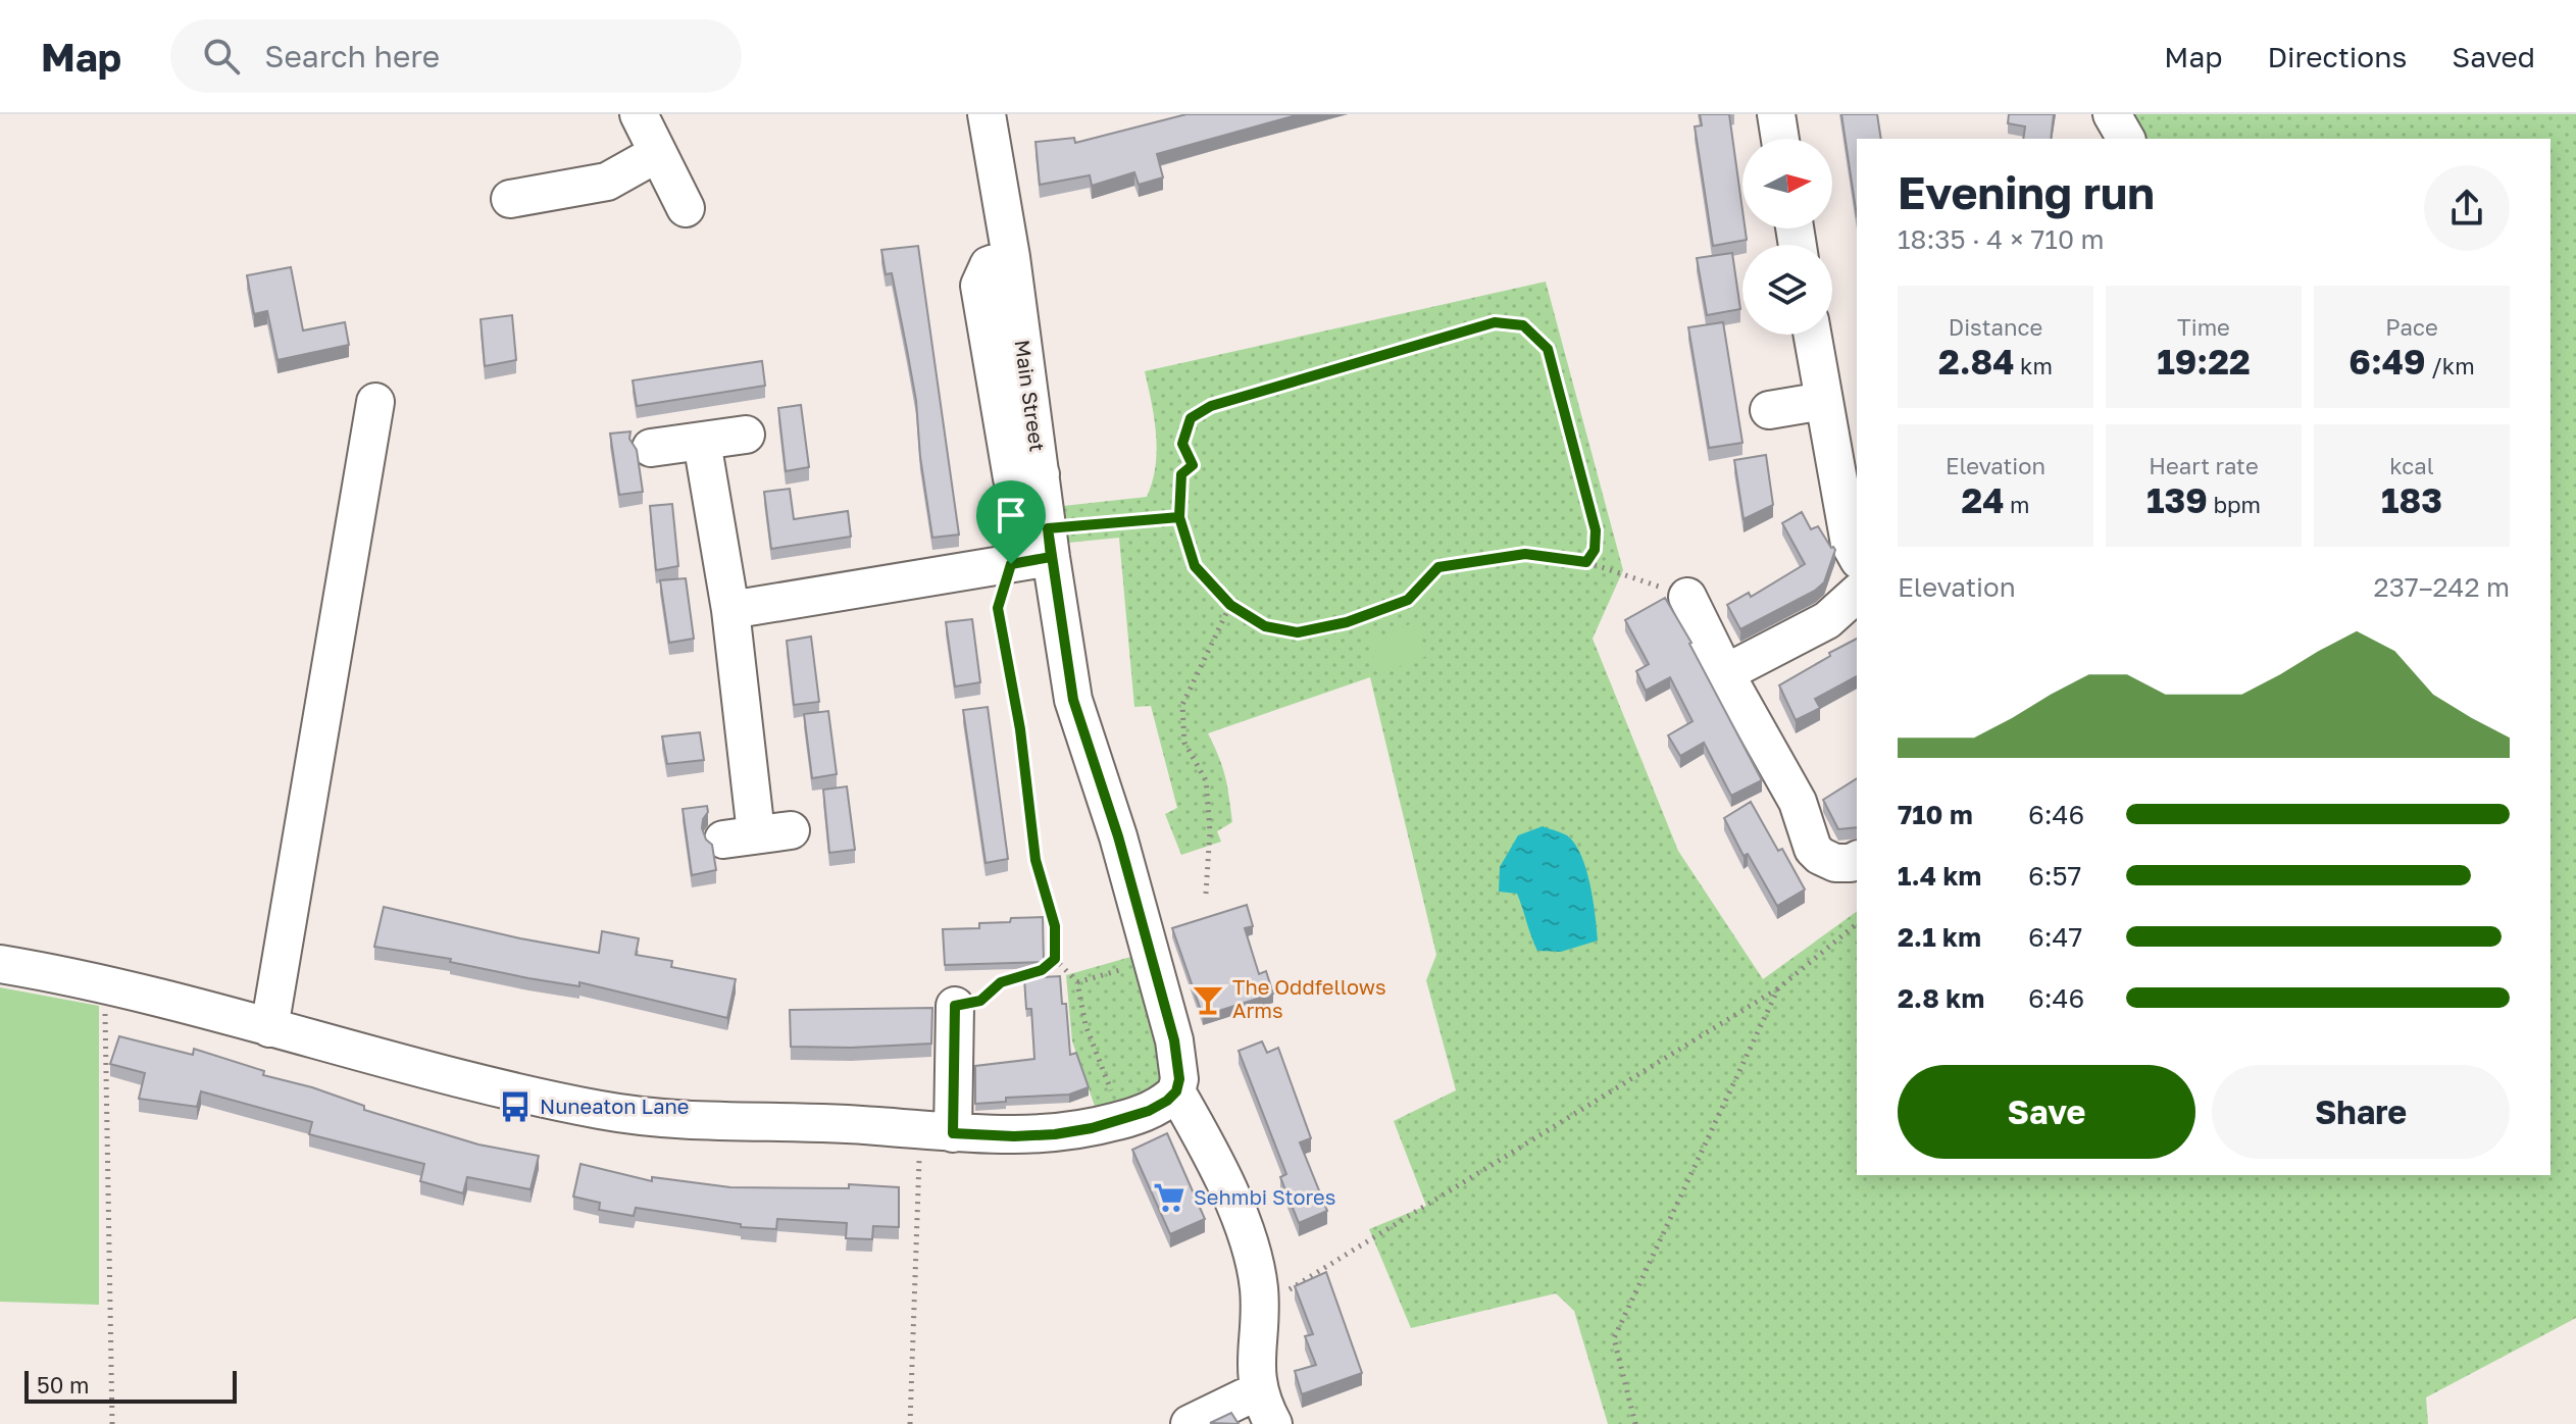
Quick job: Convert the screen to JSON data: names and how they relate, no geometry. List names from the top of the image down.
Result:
{
  "streets": {
    "street": ["Main Street"]
  },
  "places": {
    "bar": ["The Oddfellows Arms"],
    "bus stop": ["Nuneaton Lane"],
    "supermarket": ["Sehmbi Stores"]
  },
  "scale_bar": "50 m",
  "north": "right",
  "page": {
    "header": "Map",
    "search": "Search here",
    "nav": ["Map", "Directions", "Saved"],
    "heading": ["Evening run", "18:35 · 4 × 710 m"],
    "stats": [
      ["Distance", "2.84 km"],
      ["Time", "19:22"],
      ["Pace", "6:49 /km"],
      ["Elevation", "24 m"],
      ["Heart rate", "139 bpm"],
      ["kcal", "183"]
    ],
    "chart": ["Elevation", "237–242 m"],
    "list": [
      {
        "name": "710 m",
        "note": "6:46"
      },
      {
        "name": "1.4 km",
        "note": "6:57"
      },
      {
        "name": "2.1 km",
        "note": "6:47"
      },
      {
        "name": "2.8 km",
        "note": "6:46"
      }
    ],
    "buttons": ["Save", "Share"],
    "scale": "50 m"
  }
}
